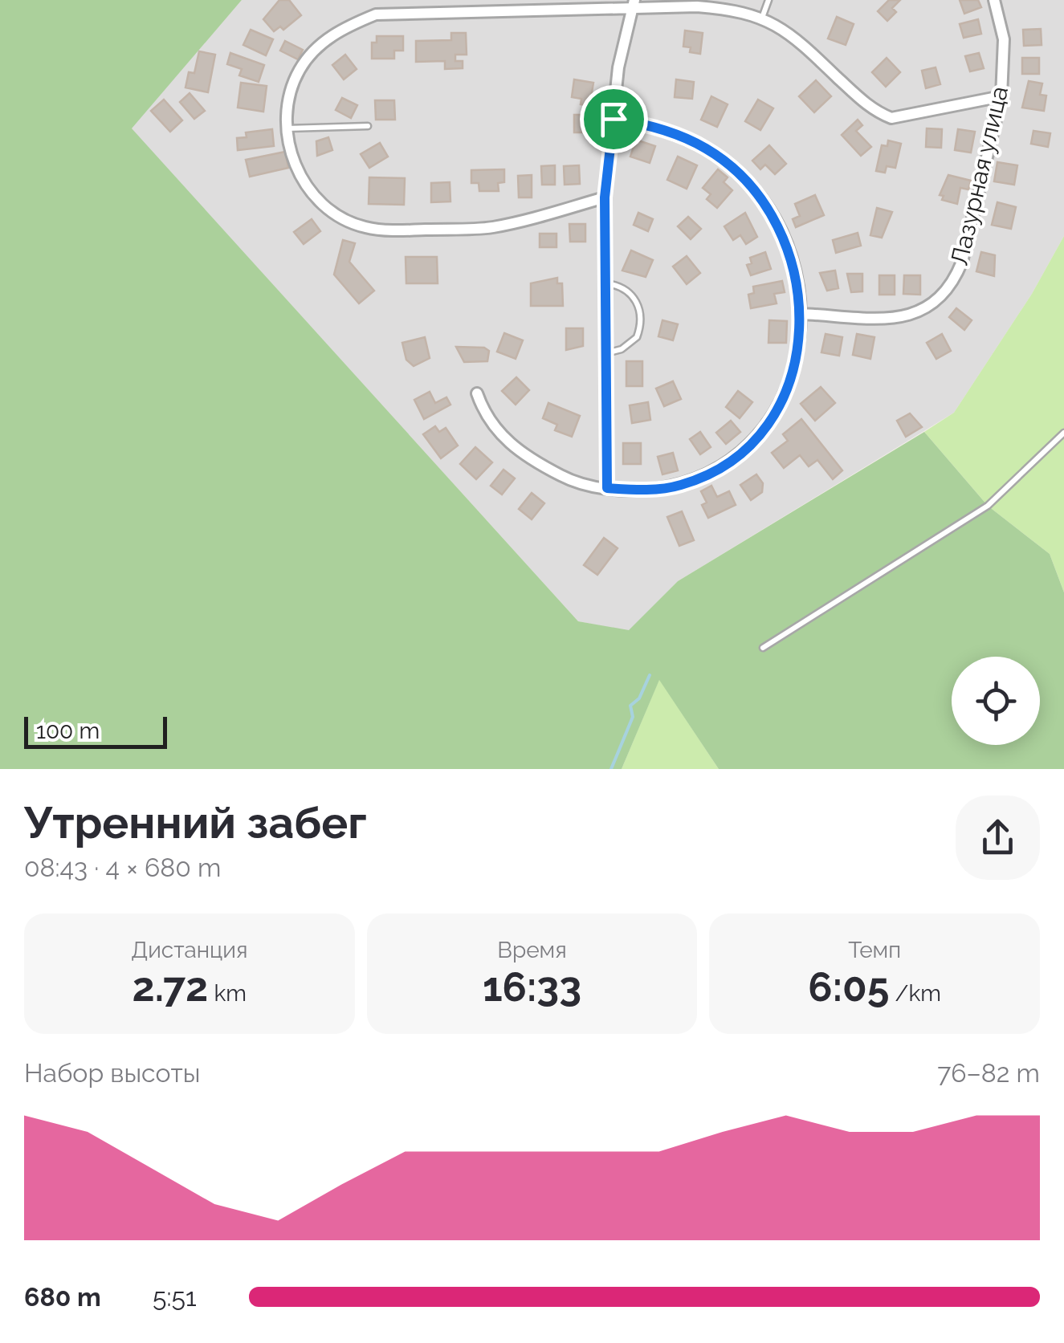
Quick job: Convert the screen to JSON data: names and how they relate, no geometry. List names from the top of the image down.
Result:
{
  "streets": {
    "street": ["Лазурная улица"]
  },
  "scale_bar": "100 m",
  "page": {
    "scale": "100 m",
    "heading": ["Утренний забег", "08:43 · 4 × 680 m"],
    "stats": [
      ["Дистанция", "2.72 km"],
      ["Время", "16:33"],
      ["Темп", "6:05 /km"]
    ],
    "chart": ["Набор высоты", "76–82 m"],
    "list": [
      {
        "name": "680 m",
        "note": "5:51"
      }
    ]
  }
}
